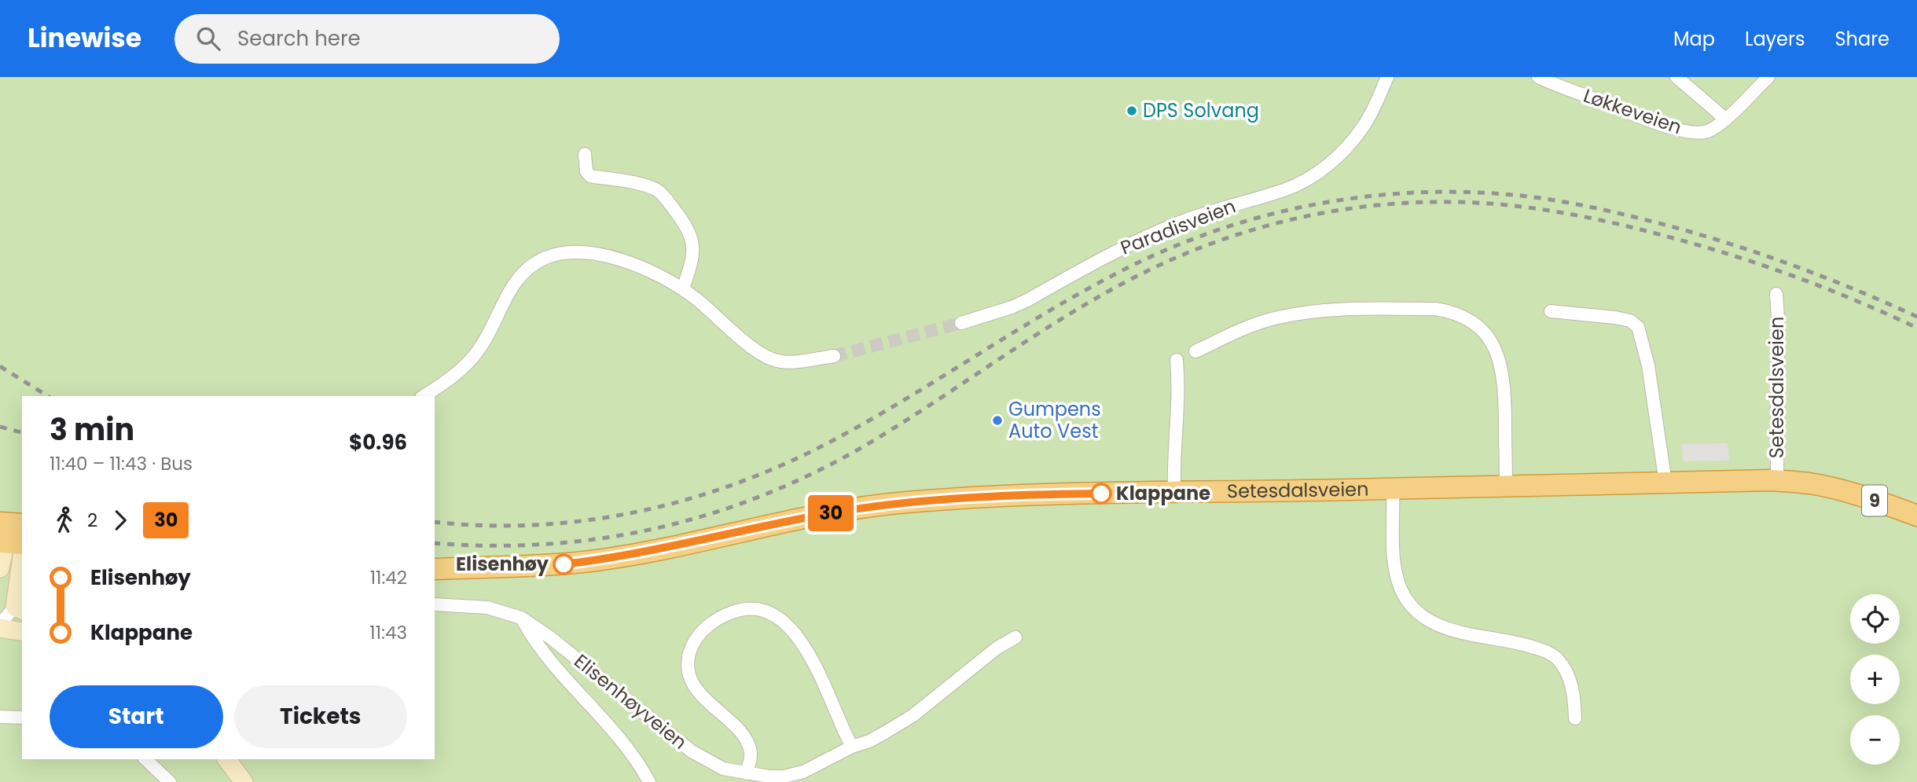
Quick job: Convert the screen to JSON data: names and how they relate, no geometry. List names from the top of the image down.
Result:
{
  "streets": {
    "highway": ["Setesdalsveien", "9"],
    "street": ["Løkkeveien", "Paradisveien", "Elisenhøyveien"]
  },
  "places": [
    "DPS Solvang",
    "Gumpens Auto Vest",
    "Klappane",
    "Elisenhøy"
  ],
  "lines": ["bus line 30"],
  "page": {
    "header": "Linewise",
    "search": "Search here",
    "nav": ["Map", "Layers", "Share"],
    "on_map": "30",
    "heading": ["3 min", "11:40 – 11:43 · Bus", "$0.96"],
    "legs": ["2", "30"],
    "list": [
      {
        "name": "Elisenhøy",
        "value": "11:42"
      },
      {
        "name": "Klappane",
        "value": "11:43"
      }
    ],
    "map_buttons": ["+", "−"],
    "buttons": ["Start", "Tickets"]
  }
}
